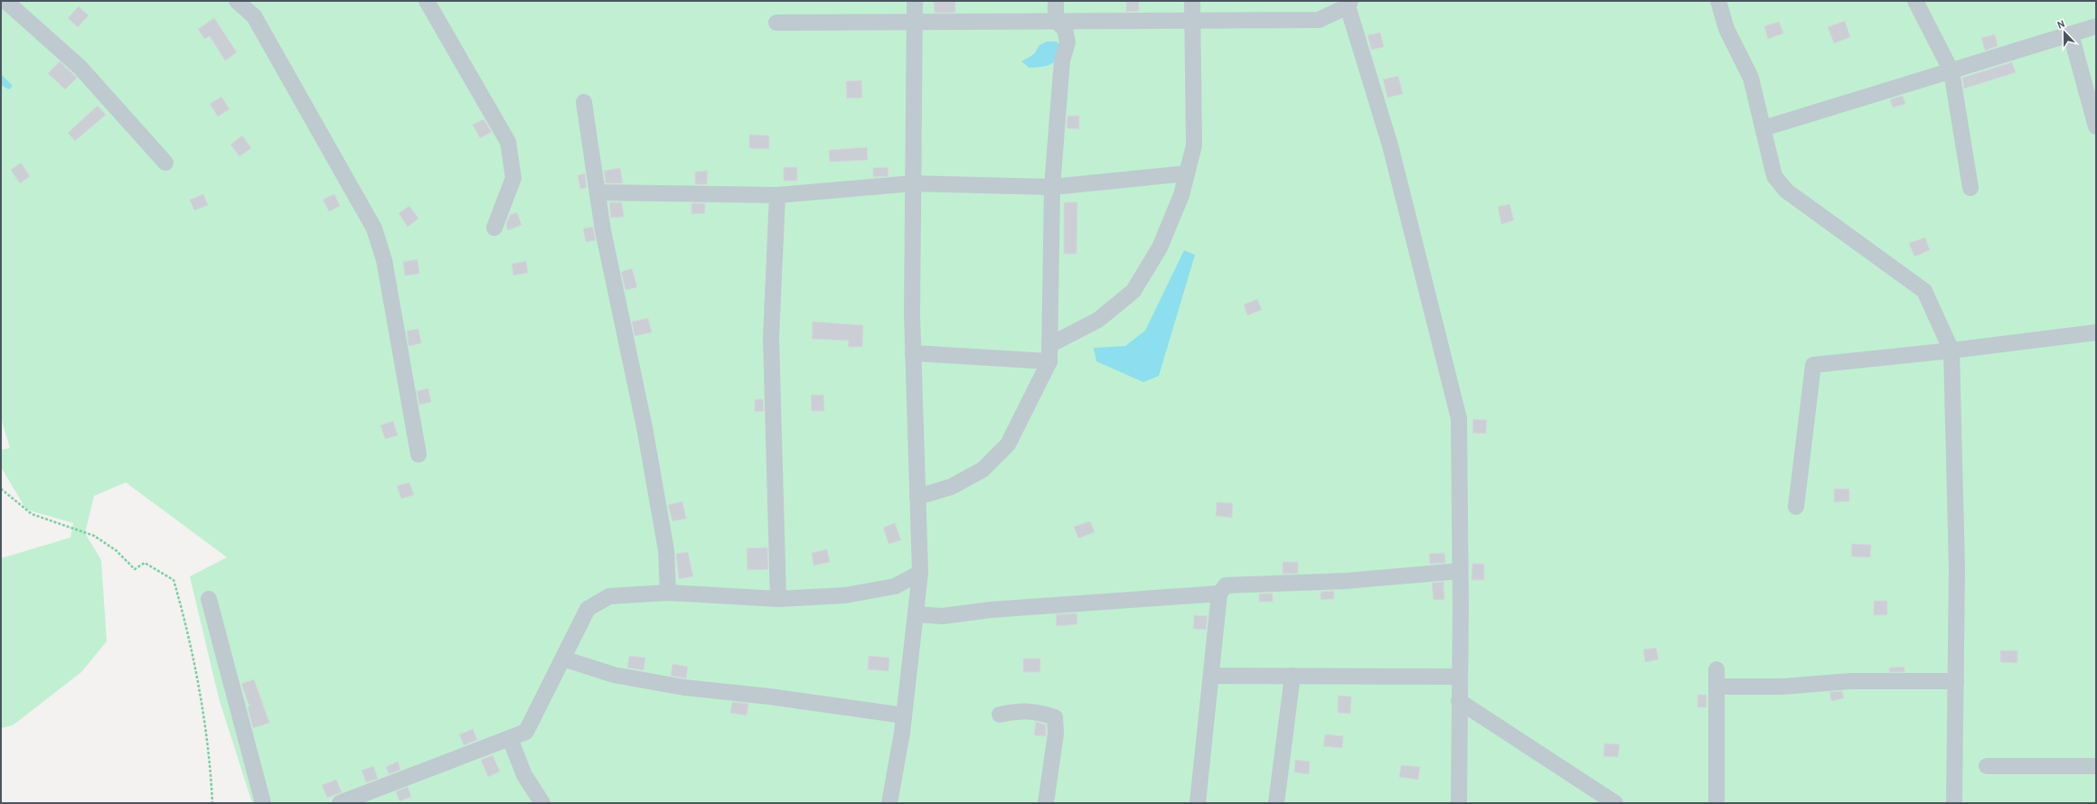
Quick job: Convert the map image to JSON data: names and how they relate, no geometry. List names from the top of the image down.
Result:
{
  "north": "top"
}
